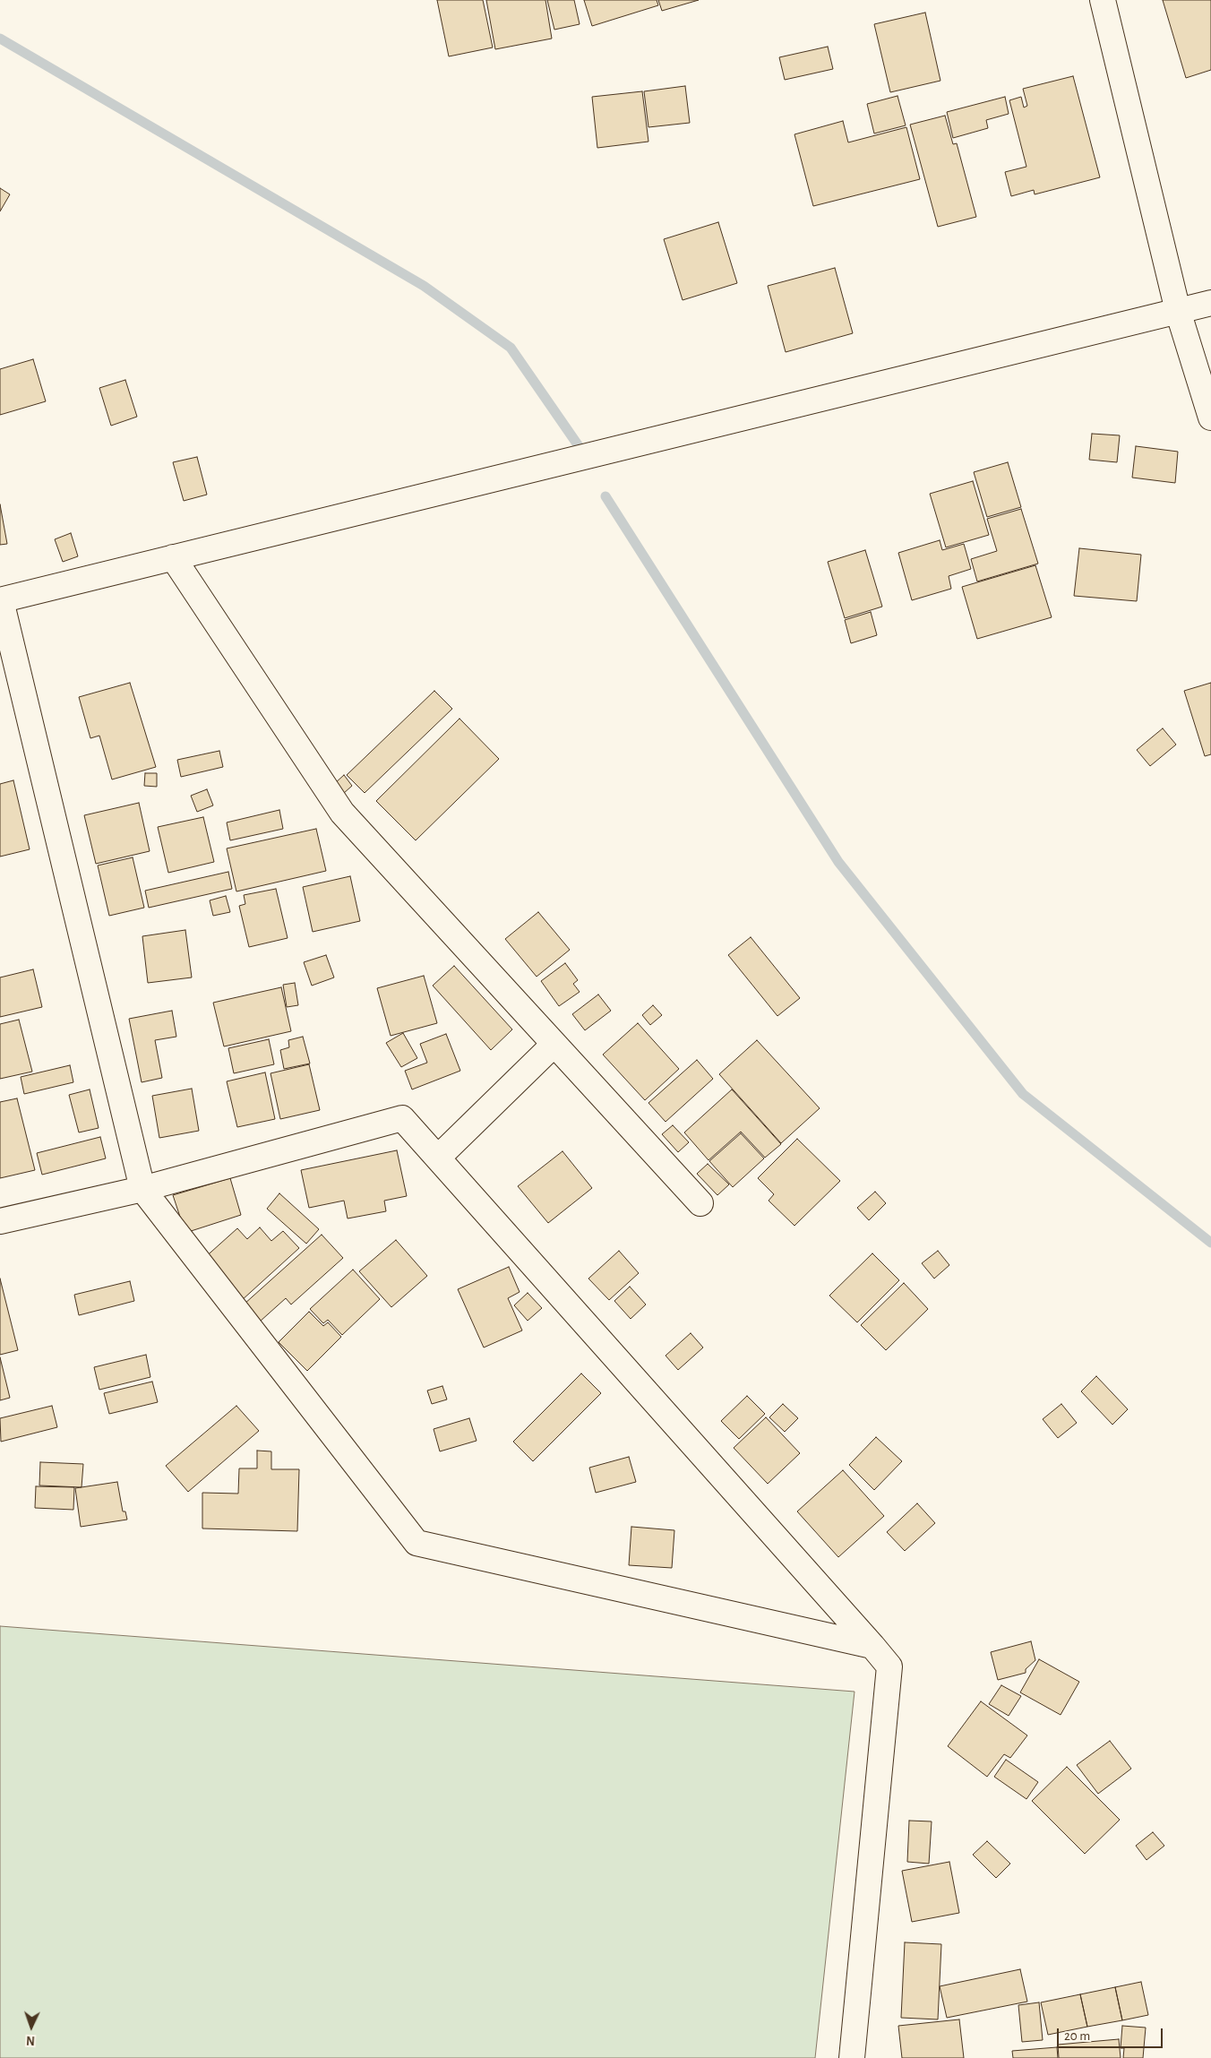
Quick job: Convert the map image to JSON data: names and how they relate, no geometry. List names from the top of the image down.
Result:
{
  "scale_bar": "20 m",
  "north": "bottom"
}
